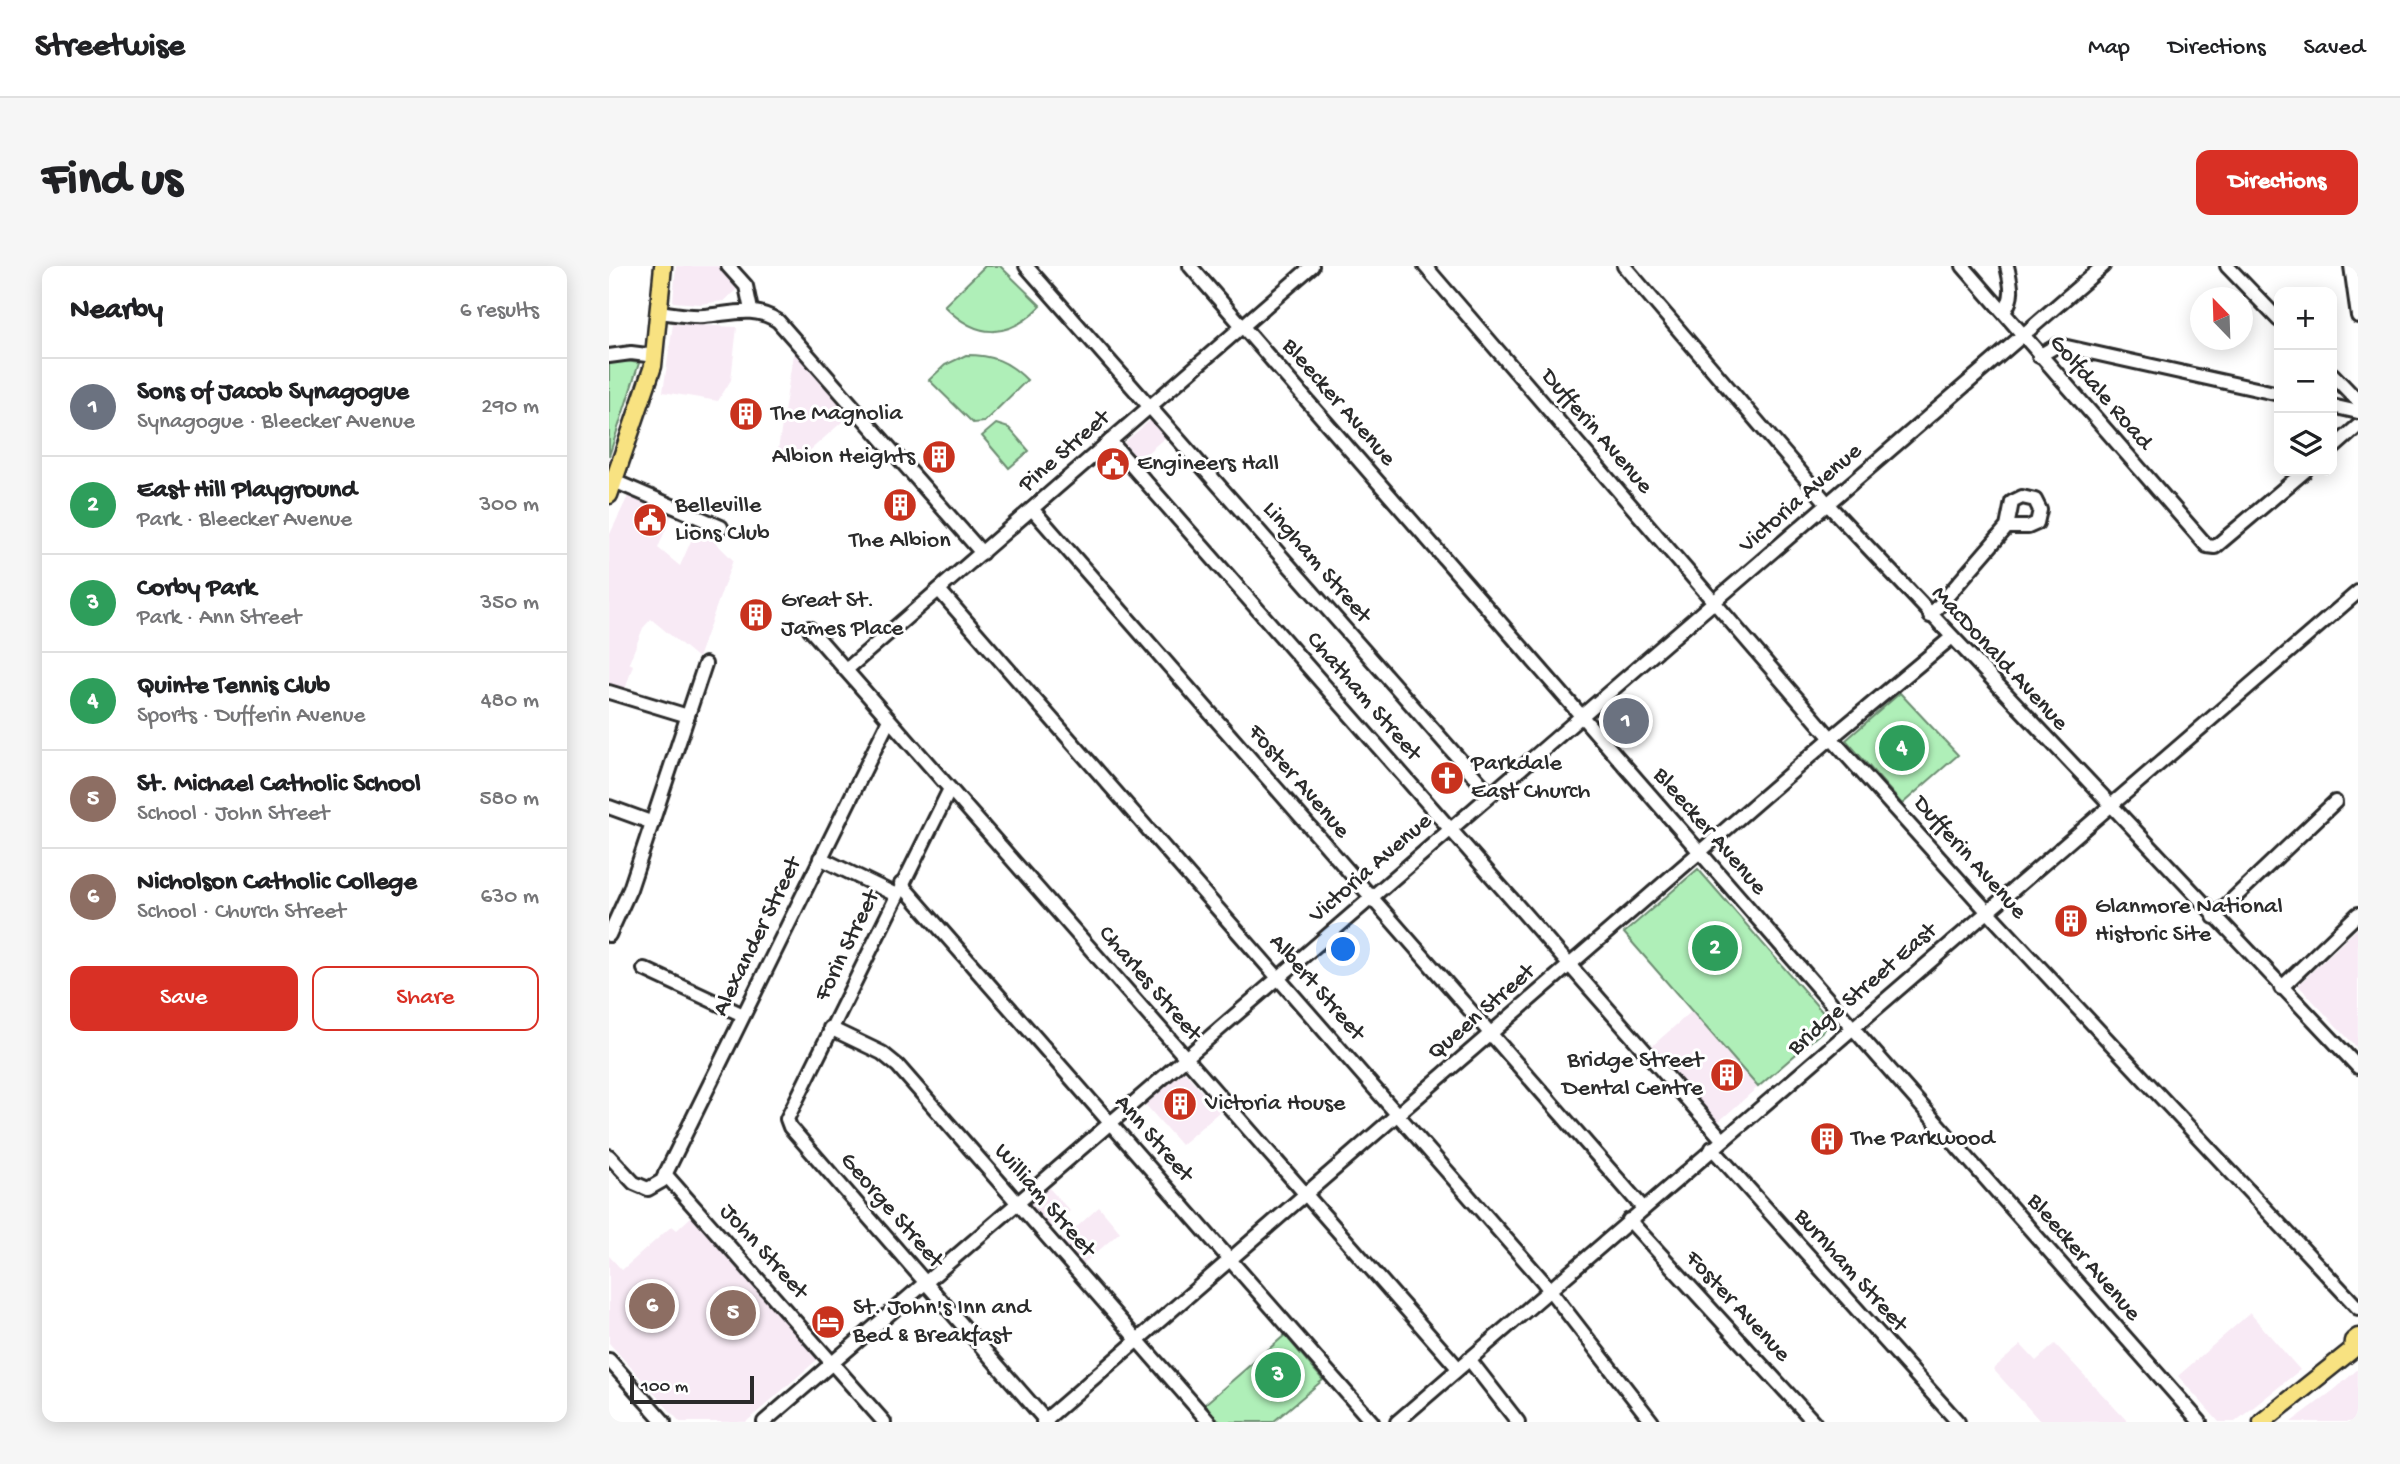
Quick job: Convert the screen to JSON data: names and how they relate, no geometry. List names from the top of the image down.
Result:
{
  "streets": {
    "street": [
      "Golfdale Road",
      "Bleecker Avenue",
      "Dufferin Avenue",
      "Pine Street",
      "Victoria Avenue",
      "Lingham Street",
      "MacDonald Avenue",
      "Chatham Street",
      "Foster Avenue",
      "Alexander Street",
      "Forin Street",
      "Charles Street",
      "Albert Street",
      "Bridge Street East",
      "Queen Street",
      "Ann Street",
      "William Street",
      "George Street",
      "John Street",
      "Burnham Street"
    ]
  },
  "crossings": [
    ["Golfdale Road", "Victoria Avenue"],
    ["Bleecker Avenue", "Pine Street"],
    ["Bleecker Avenue", "Victoria Avenue"],
    ["Bleecker Avenue", "Bridge Street East"],
    ["Bleecker Avenue", "Queen Street"],
    ["Dufferin Avenue", "Victoria Avenue"],
    ["Dufferin Avenue", "Bridge Street East"],
    ["Dufferin Avenue", "Queen Street"],
    ["Pine Street", "Lingham Street"],
    ["Pine Street", "Chatham Street"],
    ["Pine Street", "Foster Avenue"],
    ["Pine Street", "Charles Street"],
    ["Pine Street", "Albert Street"],
    ["Victoria Avenue", "Lingham Street"],
    ["Victoria Avenue", "MacDonald Avenue"],
    ["Victoria Avenue", "Chatham Street"],
    ["Victoria Avenue", "Foster Avenue"],
    ["Victoria Avenue", "Charles Street"],
    ["Victoria Avenue", "Albert Street"],
    ["Victoria Avenue", "Ann Street"],
    ["Victoria Avenue", "William Street"],
    ["Victoria Avenue", "George Street"],
    ["Victoria Avenue", "John Street"],
    ["MacDonald Avenue", "Bridge Street East"],
    ["MacDonald Avenue", "Queen Street"],
    ["Chatham Street", "Bridge Street East"],
    ["Chatham Street", "Queen Street"],
    ["Chatham Street", "Burnham Street"],
    ["Foster Avenue", "Bridge Street East"],
    ["Foster Avenue", "Queen Street"],
    ["Alexander Street", "Charles Street"],
    ["Alexander Street", "Ann Street"],
    ["Alexander Street", "John Street"],
    ["Forin Street", "Charles Street"],
    ["Forin Street", "Ann Street"],
    ["Forin Street", "William Street"],
    ["Forin Street", "George Street"],
    ["Charles Street", "Bridge Street East"],
    ["Charles Street", "Queen Street"],
    ["Albert Street", "Bridge Street East"],
    ["Albert Street", "Queen Street"],
    ["Bridge Street East", "Burnham Street"],
    ["Queen Street", "Ann Street"],
    ["Queen Street", "William Street"],
    ["Queen Street", "George Street"]
  ],
  "places": {
    "building": [
      "The Magnolia",
      "Albion Heights",
      "The Albion",
      "Great St. James Place",
      "Glanmore National Historic Site",
      "Bridge Street Dental Centre",
      "Victoria House",
      "The Parkwood"
    ],
    "public building": ["Engineers Hall", "Belleville Lions Club"],
    "church": ["Parkdale East Church"],
    "hotel": ["St. John's Inn and Bed & Breakfast"]
  },
  "scale_bar": "100 m",
  "north": "top left",
  "page": {
    "header": "Streetwise",
    "nav": ["Map", "Directions", "Saved"],
    "buttons": [
      "Directions",
      ["Save", "Share"]
    ],
    "title": "Find us",
    "heading": ["Nearby", "6 results"],
    "map_buttons": ["+", "−"],
    "list": [
      {
        "mark": "1",
        "name": "Sons of Jacob Synagogue",
        "note": "Synagogue · Bleecker Avenue",
        "value": "290 m"
      },
      {
        "mark": "2",
        "name": "East Hill Playground",
        "note": "Park · Bleecker Avenue",
        "value": "300 m"
      },
      {
        "mark": "3",
        "name": "Corby Park",
        "note": "Park · Ann Street",
        "value": "350 m"
      },
      {
        "mark": "4",
        "name": "Quinte Tennis Club",
        "note": "Sports · Dufferin Avenue",
        "value": "480 m"
      },
      {
        "mark": "5",
        "name": "St. Michael Catholic School",
        "note": "School · John Street",
        "value": "580 m"
      },
      {
        "mark": "6",
        "name": "Nicholson Catholic College",
        "note": "School · Church Street",
        "value": "630 m"
      }
    ],
    "pins": [
      "1",
      "4",
      "2",
      "6",
      "5",
      "3"
    ],
    "scale": "100 m"
  }
}
